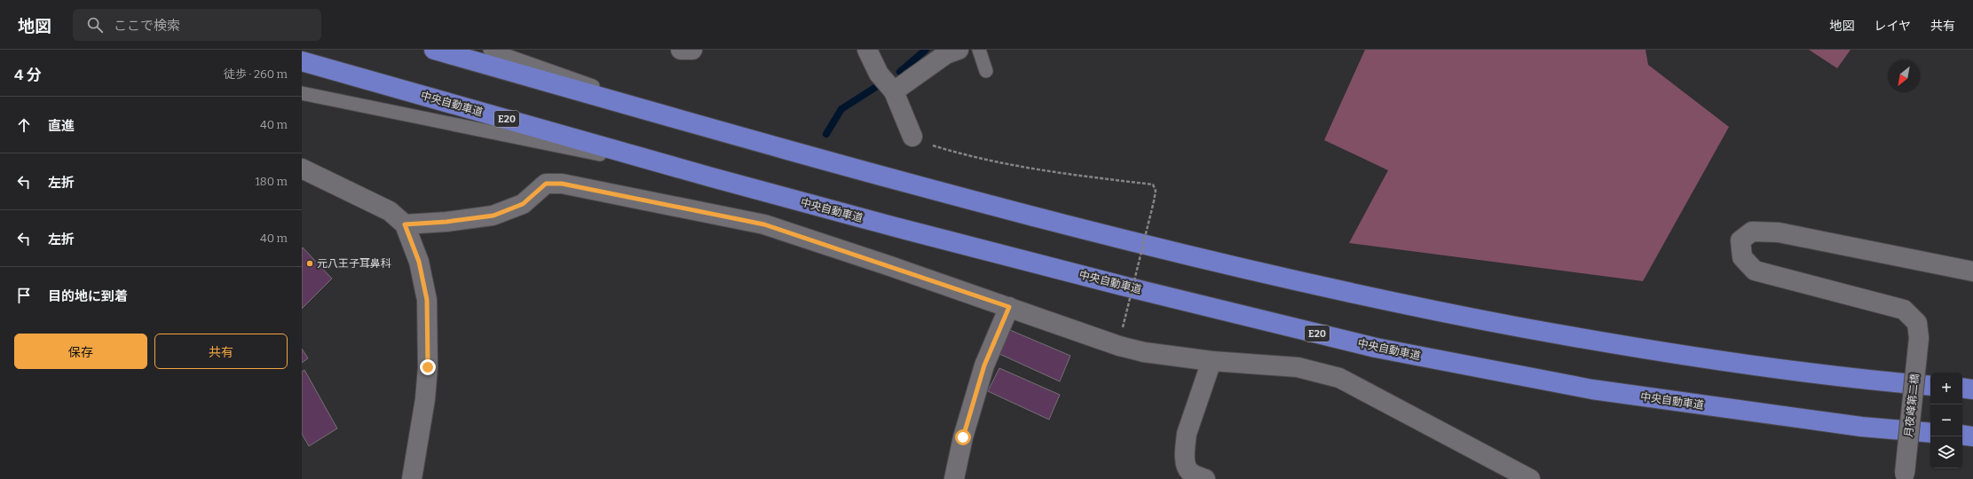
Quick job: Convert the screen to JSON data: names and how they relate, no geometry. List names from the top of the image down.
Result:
{
  "streets": {
    "highway": ["中央自動車道", "E20"],
    "street": ["月夜峰第二橋"]
  },
  "places": ["元八王子耳鼻科"],
  "north": "bottom left",
  "page": {
    "header": "地図",
    "search": "ここで検索",
    "nav": ["地図", "レイヤ", "共有"],
    "heading": ["4 分", "徒歩 · 260 m"],
    "list": [
      ["直進", "40 m"],
      ["左折", "180 m"],
      ["左折", "40 m"],
      "目的地に到着"
    ],
    "buttons": ["保存", "共有"],
    "map_buttons": ["+", "−"]
  }
}
